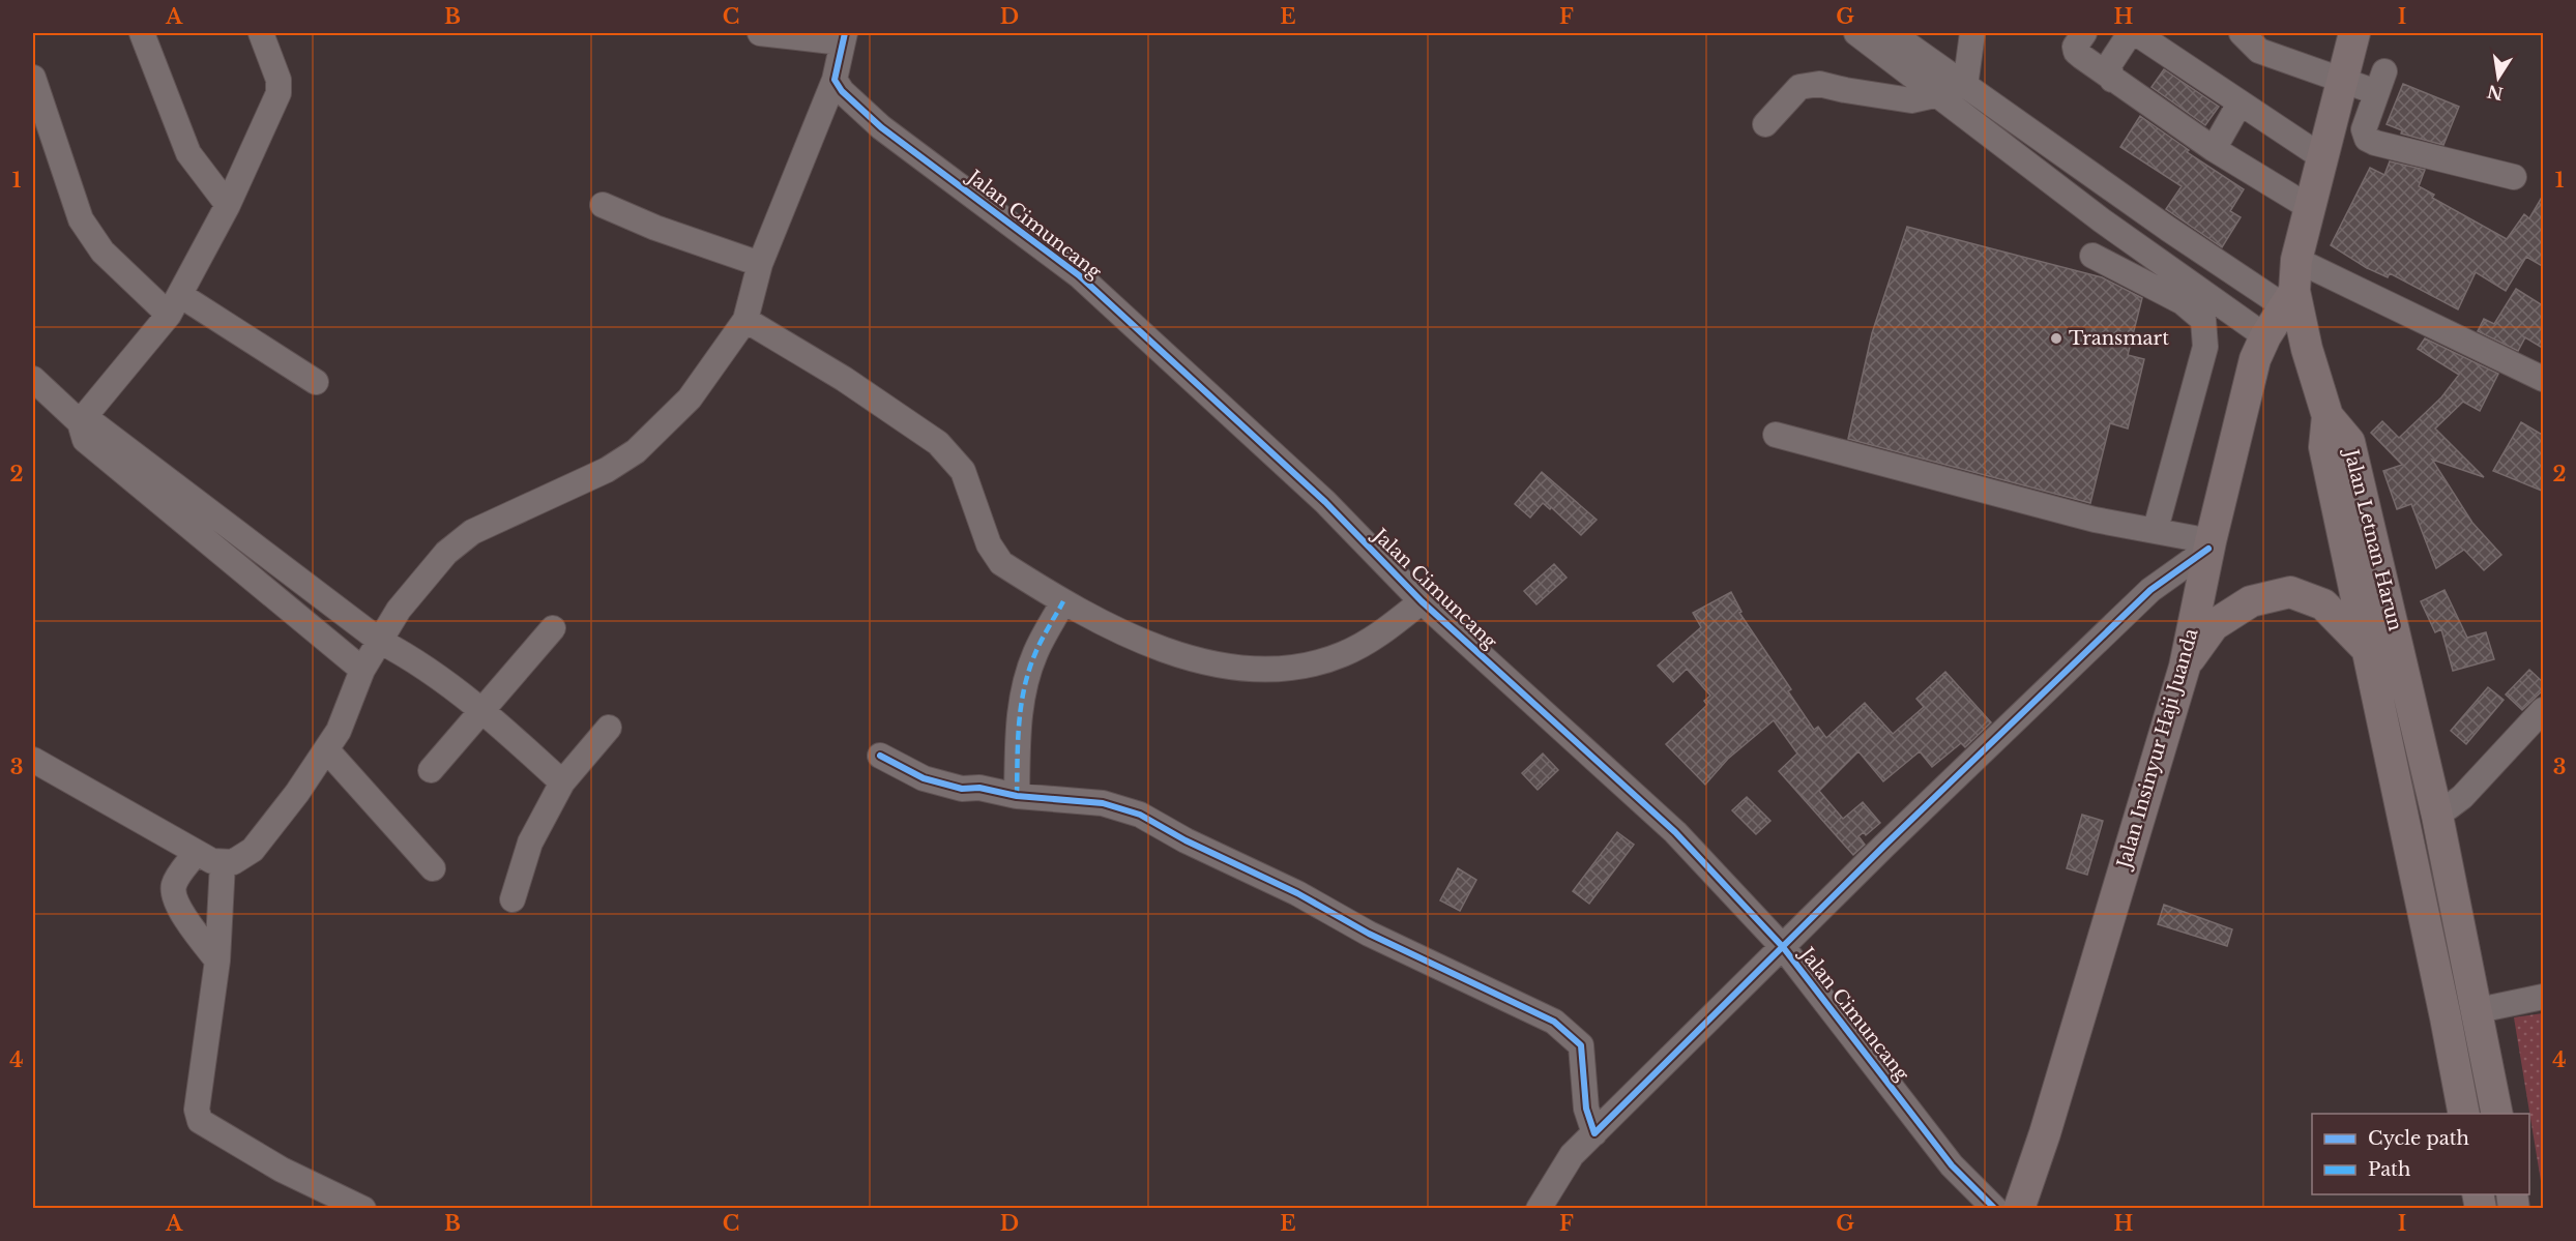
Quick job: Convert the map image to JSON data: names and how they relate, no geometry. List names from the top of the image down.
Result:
{
  "streets": {
    "main road": ["Jalan Letnan Harun", "Jalan Insinyur Haji Juanda"],
    "street": ["Jalan Cimuncang"]
  },
  "places": ["Transmart"],
  "legend": ["Cycle path", "Path"],
  "north": "bottom",
  "grid": {
    "columns": [
      "A",
      "B",
      "C",
      "D",
      "E",
      "F",
      "G",
      "H",
      "I"
    ],
    "rows": [
      "1",
      "2",
      "3",
      "4"
    ]
  }
}
